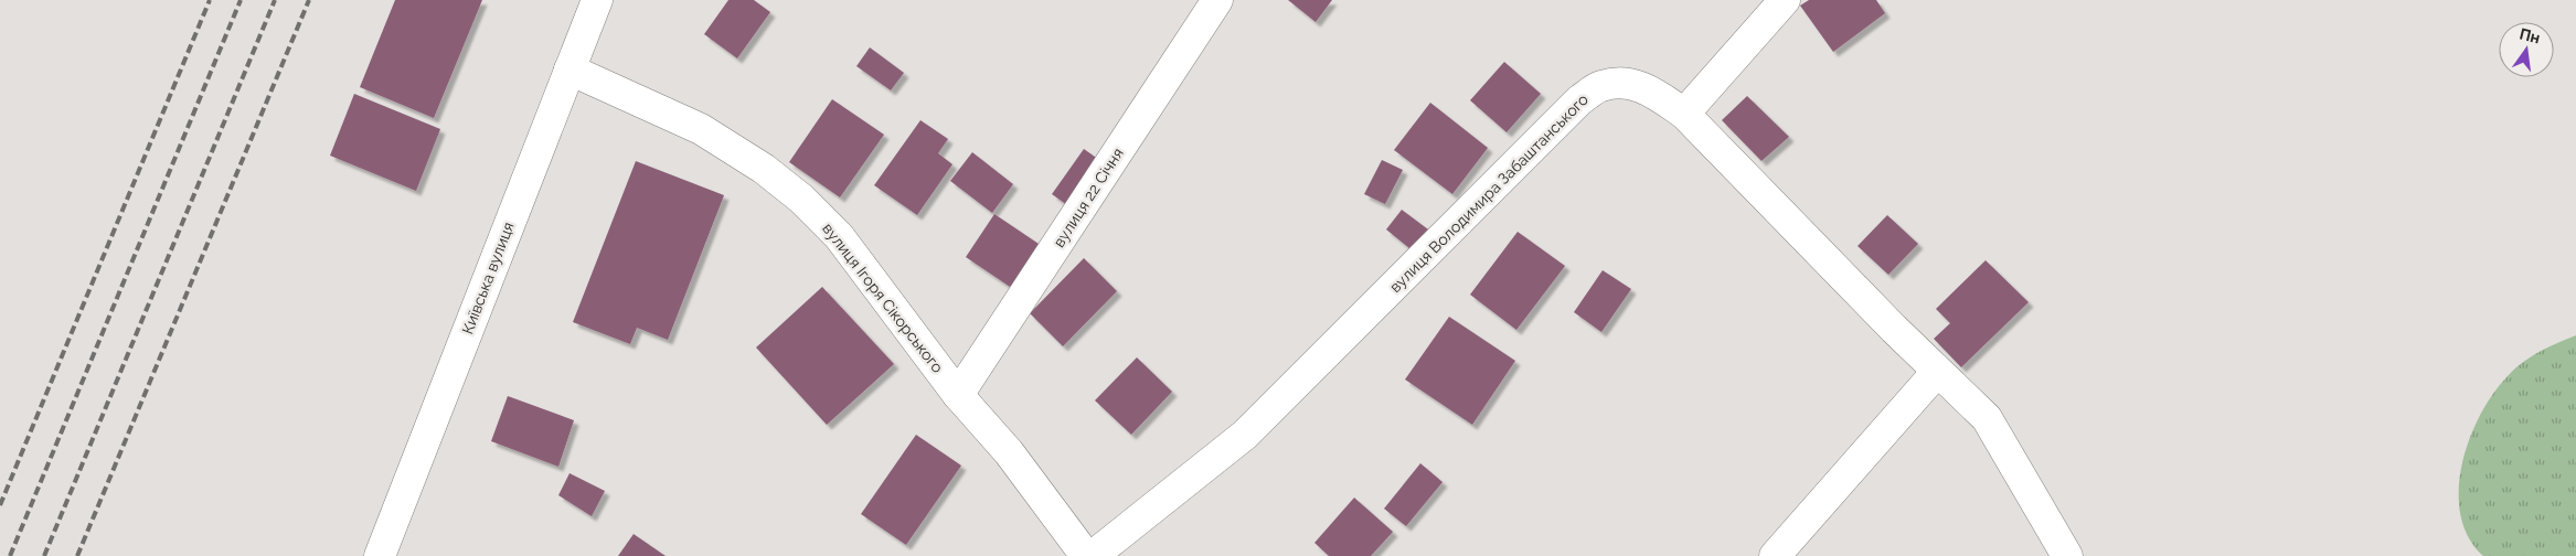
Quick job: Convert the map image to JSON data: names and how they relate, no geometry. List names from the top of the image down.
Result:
{
  "streets": {
    "street": [
      "вулиця Володимира Забаштанського",
      "вулиця 22 Січня",
      "Київська вулиця",
      "вулиця Ігоря Сікорського"
    ]
  },
  "crossings": [
    ["вулиця 22 Січня", "вулиця Ігоря Сікорського"],
    ["Київська вулиця", "вулиця Ігоря Сікорського"]
  ],
  "north": "top"
}
